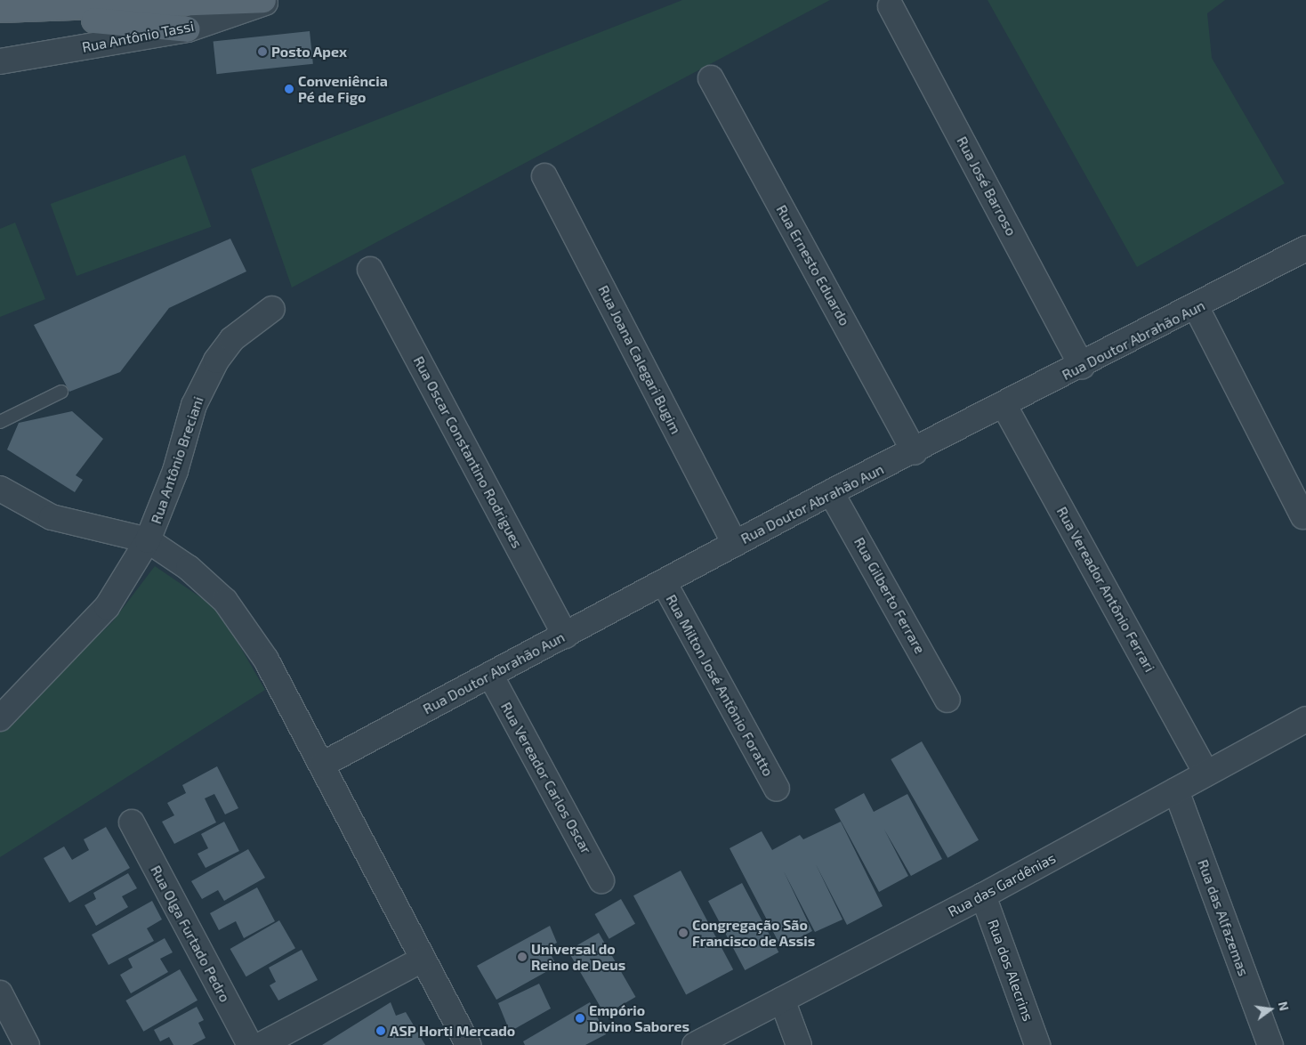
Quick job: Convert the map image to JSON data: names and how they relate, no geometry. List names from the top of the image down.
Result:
{
  "streets": {
    "street": [
      "Rua Antônio Tassi",
      "Rua José Barroso",
      "Rua Ernesto Eduardo",
      "Rua Doutor Abrahão Aun",
      "Rua Joana Calegari Bugim",
      "Rua Oscar Constantino Rodrigues",
      "Rua Antônio Breciani",
      "Rua Vereador Antônio Ferrari",
      "Rua Gilberto Ferrare",
      "Rua Milton José Antônio Foratto",
      "Rua Vereador Carlos Oscar",
      "Rua das Gardênias",
      "Rua das Alfazemas",
      "Rua Olga Furtado Pedro",
      "Rua dos Alecrins"
    ]
  },
  "crossings": [
    ["Rua José Barroso", "Rua Doutor Abrahão Aun"],
    ["Rua Ernesto Eduardo", "Rua Doutor Abrahão Aun"],
    ["Rua Doutor Abrahão Aun", "Rua Joana Calegari Bugim"],
    ["Rua Doutor Abrahão Aun", "Rua Oscar Constantino Rodrigues"],
    ["Rua Doutor Abrahão Aun", "Rua Vereador Antônio Ferrari"],
    ["Rua Doutor Abrahão Aun", "Rua Gilberto Ferrare"],
    ["Rua Doutor Abrahão Aun", "Rua Milton José Antônio Foratto"],
    ["Rua Doutor Abrahão Aun", "Rua Vereador Carlos Oscar"],
    ["Rua Vereador Antônio Ferrari", "Rua das Gardênias"],
    ["Rua das Gardênias", "Rua das Alfazemas"],
    ["Rua das Gardênias", "Rua dos Alecrins"]
  ],
  "places": [
    "Posto Apex",
    "Conveniência Pé de Figo",
    "Congregação São Francisco de Assis",
    "Universal do Reino de Deus",
    "Empório Divino Sabores",
    "ASP Horti Mercado"
  ],
  "north": "right"
}
